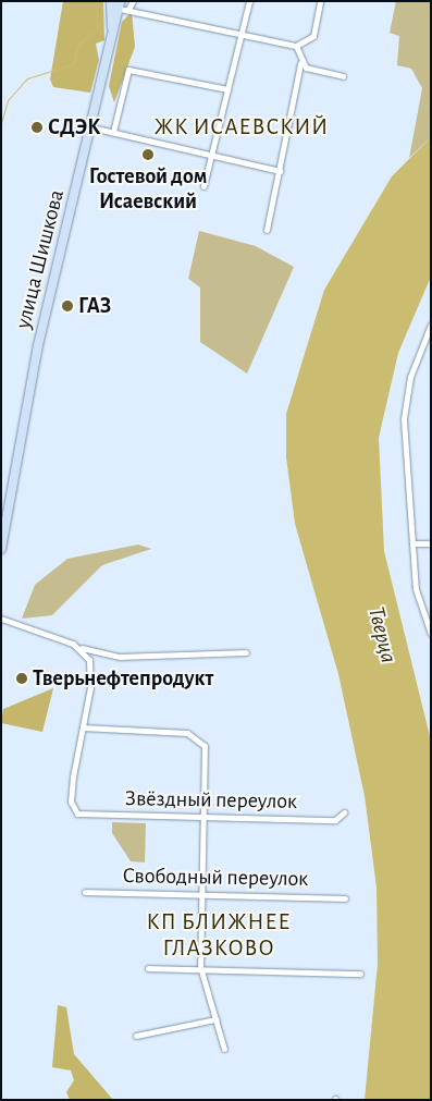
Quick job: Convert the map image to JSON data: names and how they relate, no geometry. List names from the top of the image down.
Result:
{
  "streets": {
    "main road": ["улица Шишкова"],
    "street": ["Звёздный переулок", "Свободный переулок"]
  },
  "districts": ["ЖК ИСАЕВСКИЙ", "КП БЛИЖНЕЕ ГЛАЗКОВО"],
  "water": ["Тверца"],
  "places": [
    "СДЭК",
    "Гостевой дом Исаевский",
    "ГАЗ",
    "Тверьнефтепродукт"
  ]
}
